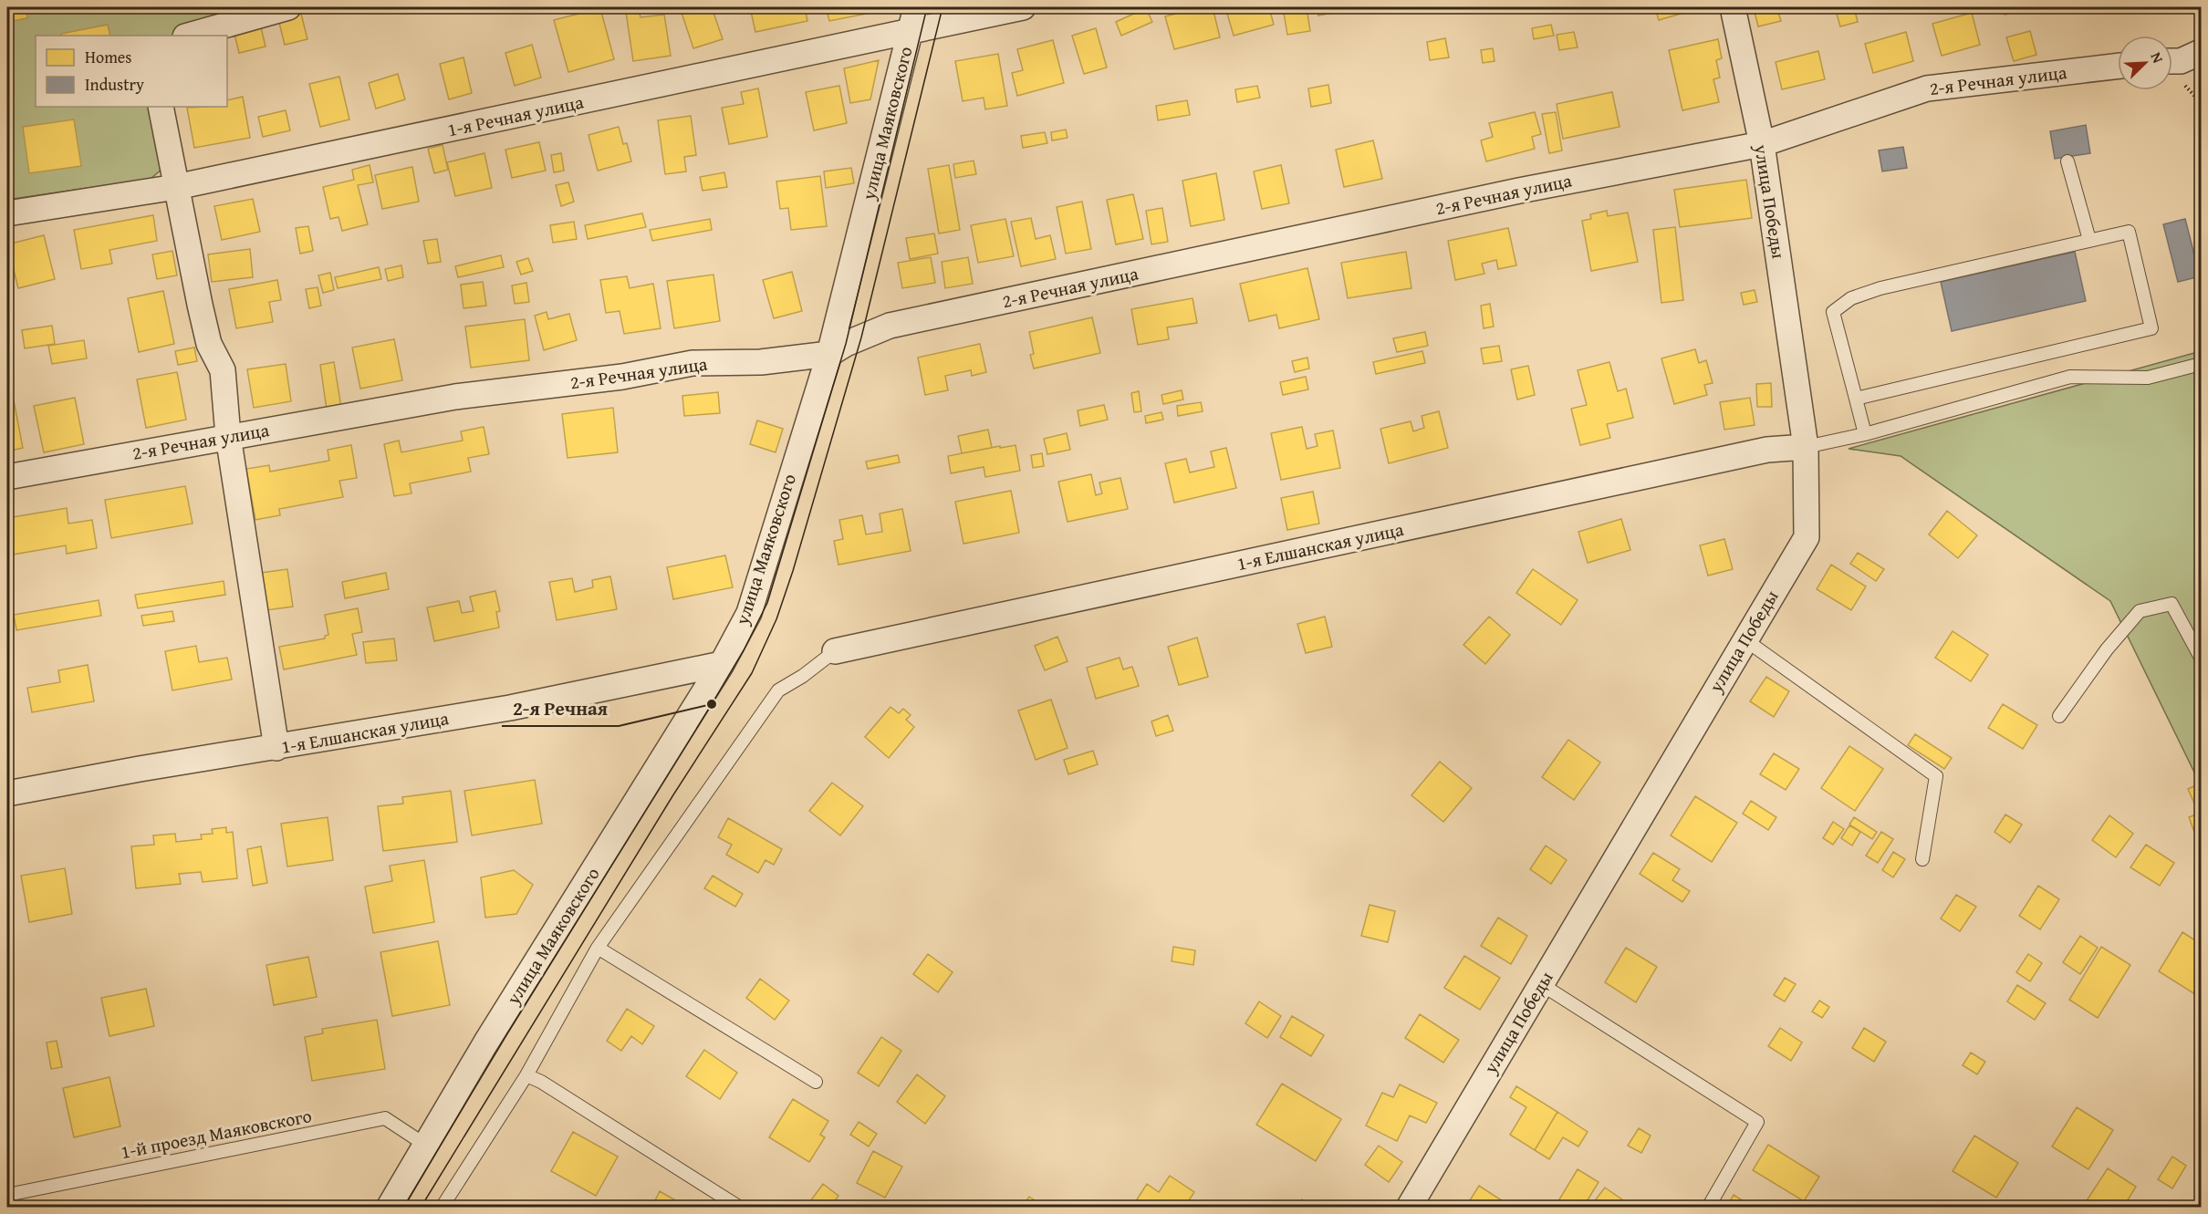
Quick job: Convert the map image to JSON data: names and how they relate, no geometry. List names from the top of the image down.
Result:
{
  "streets": {
    "street": [
      "2-я Речная улица",
      "1-я Речная улица",
      "улица Маяковского",
      "улица Победы",
      "1-я Елшанская улица"
    ],
    "lane": ["1-й проезд Маяковского"]
  },
  "crossings": [
    ["2-я Речная улица", "улица Маяковского"],
    ["2-я Речная улица", "улица Победы"],
    ["1-я Речная улица", "улица Маяковского"],
    ["улица Маяковского", "1-я Елшанская улица"],
    ["улица Маяковского", "1-й проезд Маяковского"],
    ["улица Победы", "1-я Елшанская улица"]
  ],
  "places": ["2-я Речная"],
  "legend": ["Homes", "Industry"],
  "north": "top right"
}
